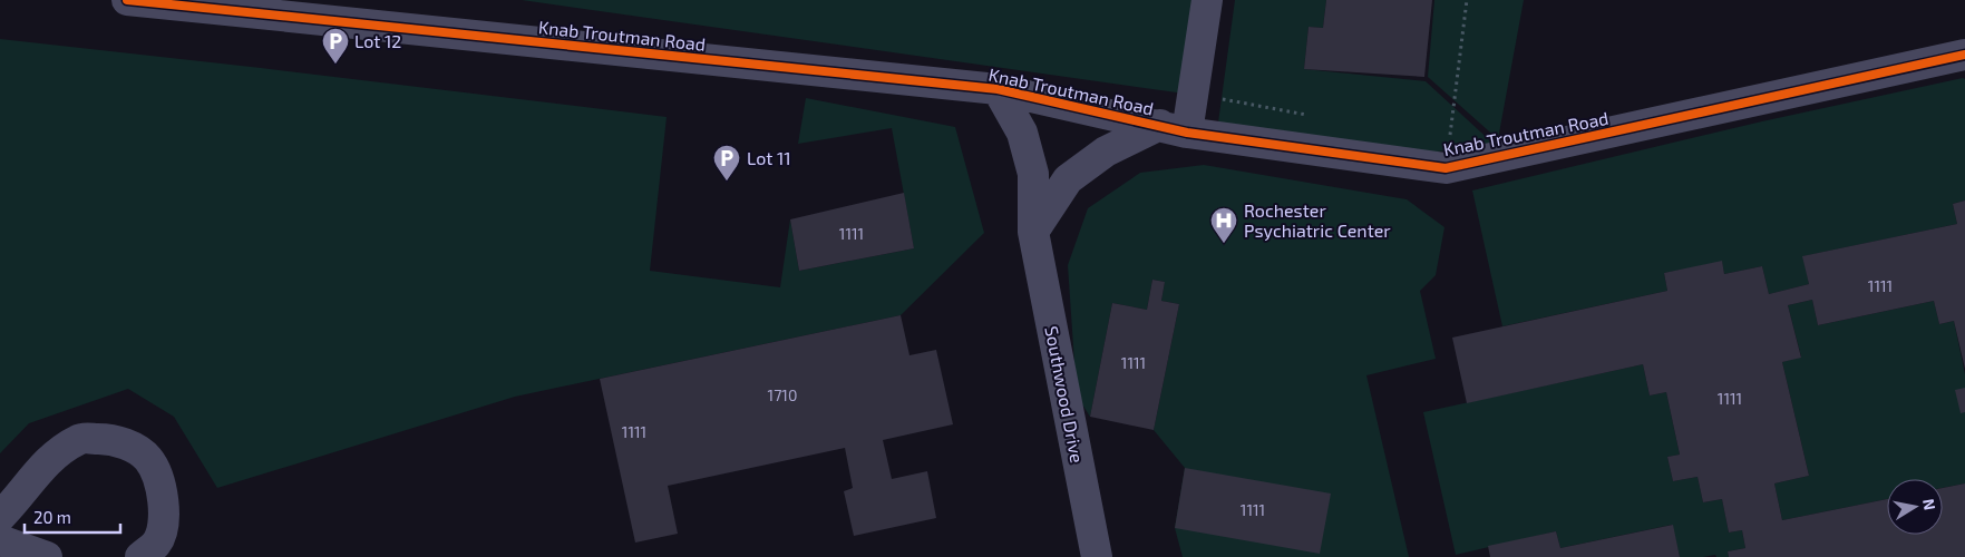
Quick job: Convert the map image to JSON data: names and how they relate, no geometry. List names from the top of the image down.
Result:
{
  "streets": {
    "street": ["Knab Troutman Road", "Southwood Drive"]
  },
  "crossings": [
    ["Knab Troutman Road", "Southwood Drive"]
  ],
  "places": {
    "parking": ["Lot 12", "Lot 11"],
    "hospital": ["Rochester Psychiatric Center"]
  },
  "house_numbers": [
    "1111",
    "1111",
    "1111",
    "1710",
    "1111",
    "1111",
    "1111"
  ],
  "scale_bar": "20 m",
  "north": "right"
}
